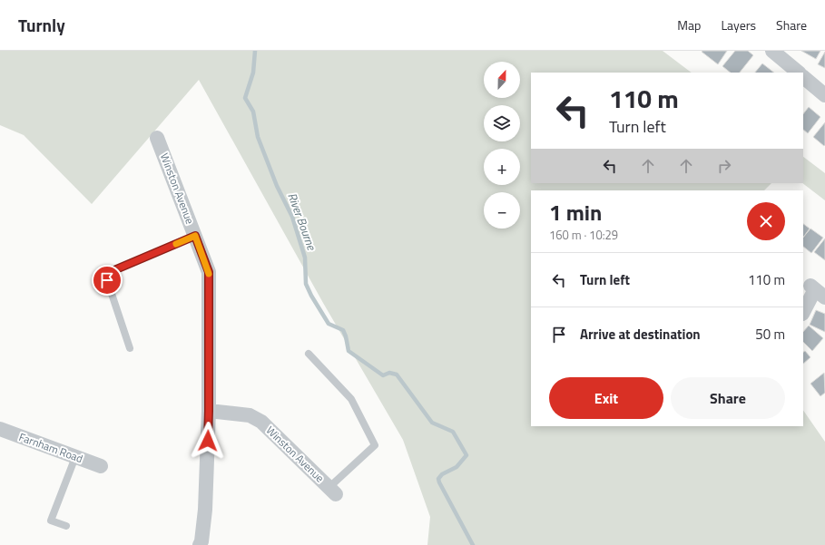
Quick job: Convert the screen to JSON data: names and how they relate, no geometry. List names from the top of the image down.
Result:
{
  "streets": {
    "street": ["Winston Avenue", "Farnham Road"]
  },
  "water": ["River Bourne"],
  "north": "top",
  "page": {
    "header": "Turnly",
    "nav": ["Map", "Layers", "Share"],
    "map_buttons": ["+", "−"],
    "turn": ["110 m", "Turn left"],
    "heading": ["1 min", "160 m · 10:29"],
    "list": [
      {
        "name": "Turn left",
        "value": "110 m"
      },
      {
        "name": "Arrive at destination",
        "value": "50 m"
      }
    ],
    "buttons": ["Exit", "Share"]
  }
}
